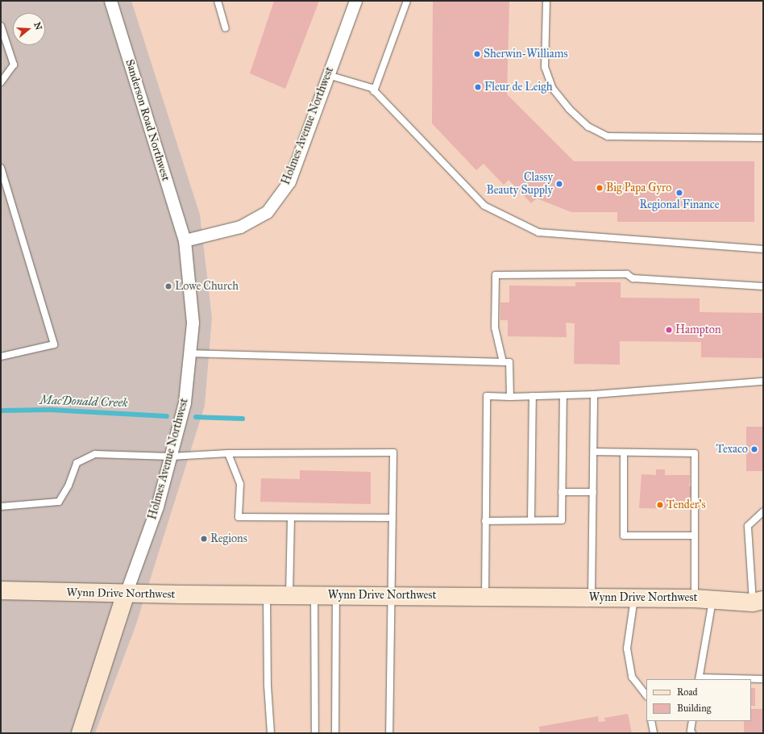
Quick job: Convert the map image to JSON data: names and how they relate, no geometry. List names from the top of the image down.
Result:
{
  "streets": {
    "street": ["Sanderson Road Northwest", "Holmes Avenue Northwest", "Wynn Drive Northwest"]
  },
  "crossings": [
    ["Sanderson Road Northwest", "Holmes Avenue Northwest"],
    ["Holmes Avenue Northwest", "Wynn Drive Northwest"]
  ],
  "water": ["MacDonald Creek"],
  "places": [
    "Sherwin-Williams",
    "Fleur de Leigh",
    "Classy Beauty Supply",
    "Big Papa Gyro",
    "Regional Finance",
    "Lowe Church",
    "Hampton",
    "Texaco",
    "Tender's",
    "Regions"
  ],
  "legend": ["Road", "Building"],
  "north": "right"
}
